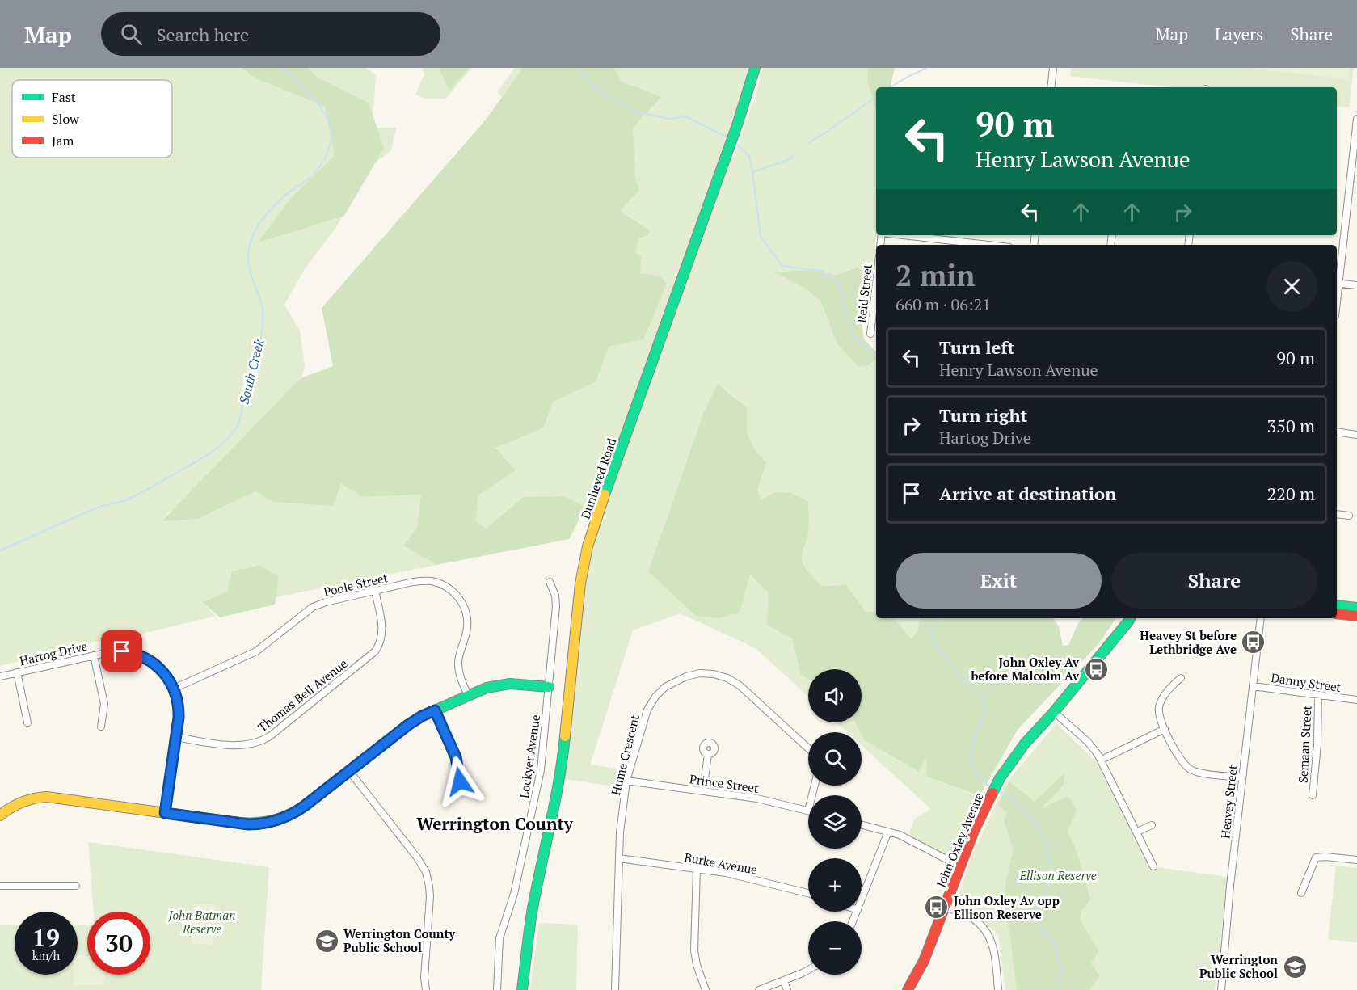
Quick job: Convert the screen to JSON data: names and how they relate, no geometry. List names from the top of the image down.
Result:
{
  "streets": {
    "street": [
      "Reid Street",
      "Dunheved Road",
      "Poole Street",
      "Hartog Drive",
      "Danny Street",
      "Thomas Bell Avenue",
      "Semaan Street",
      "Hume Crescent",
      "Lockyer Avenue",
      "Prince Street",
      "Heavey Street",
      "John Oxley Avenue",
      "Burke Avenue"
    ]
  },
  "crossings": [
    ["Poole Street", "Hartog Drive"],
    ["Poole Street", "Thomas Bell Avenue"],
    ["Hartog Drive", "Thomas Bell Avenue"],
    ["Danny Street", "Semaan Street"],
    ["Danny Street", "Heavey Street"],
    ["Hume Crescent", "Prince Street"],
    ["Hume Crescent", "Burke Avenue"]
  ],
  "districts": ["Werrington County"],
  "water": ["South Creek"],
  "parks": ["Ellison Reserve", "John Batman Reserve"],
  "places": {
    "bus stop": ["Heavey St before Lethbridge Ave", "John Oxley Av before Malcolm Av", "John Oxley Av opp Ellison Reserve"],
    "school or university": ["Werrington County Public School", "Werrington Public School"]
  },
  "legend": ["Fast", "Slow", "Jam"],
  "page": {
    "header": "Map",
    "search": "Search here",
    "nav": ["Map", "Layers", "Share"],
    "turn": ["90 m", "Henry Lawson Avenue"],
    "heading": ["2 min", "660 m · 06:21"],
    "list": [
      {
        "name": "Turn left",
        "note": "Henry Lawson Avenue",
        "value": "90 m"
      },
      {
        "name": "Turn right",
        "note": "Hartog Drive",
        "value": "350 m"
      },
      {
        "name": "Arrive at destination",
        "value": "220 m"
      }
    ],
    "buttons": ["Exit", "Share"],
    "map_buttons": ["+", "−"],
    "speed": "19 km/h",
    "limit": "30"
  }
}
